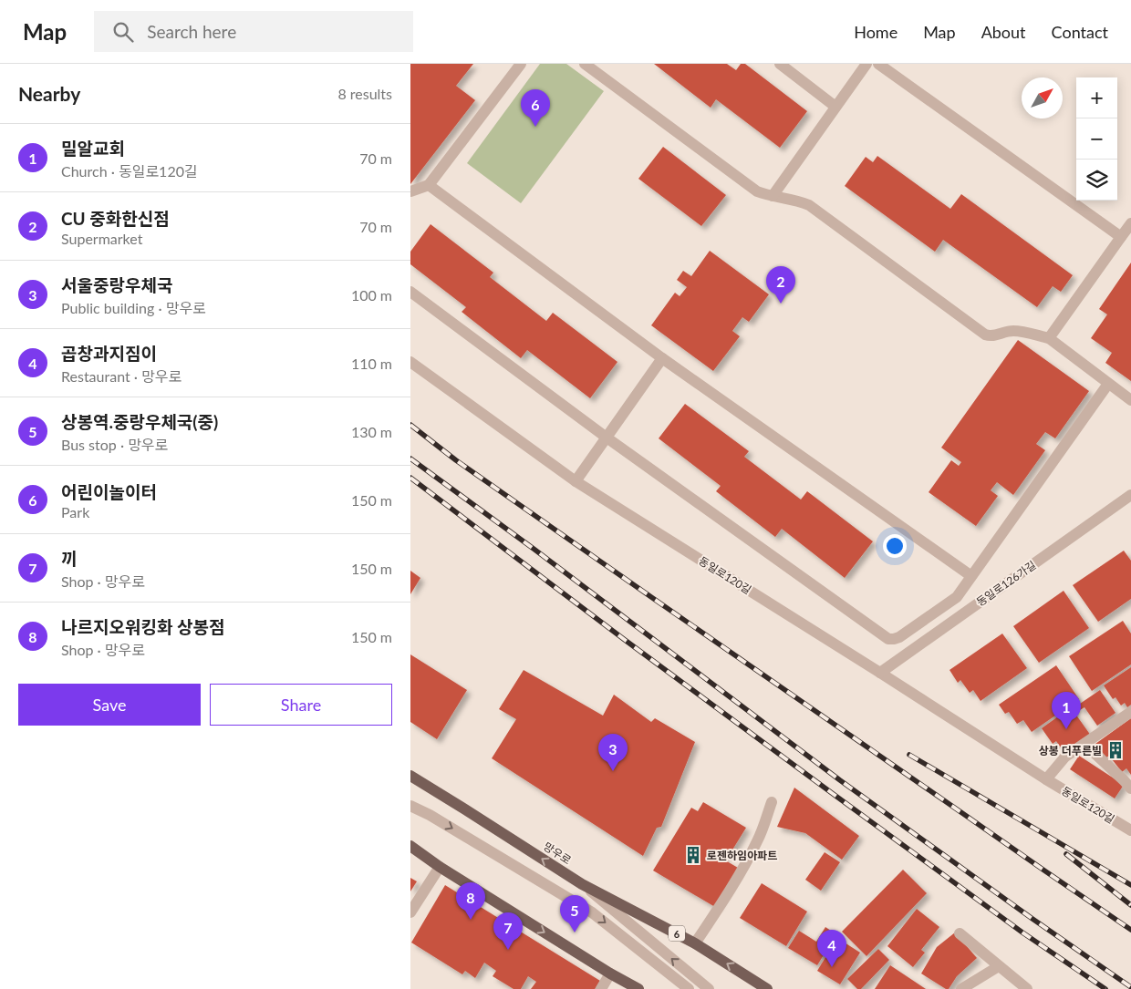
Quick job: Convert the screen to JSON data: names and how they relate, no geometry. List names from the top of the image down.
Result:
{
  "streets": {
    "main road": ["망우로", "6"],
    "street": ["동일로120길", "동일로126가길"]
  },
  "crossings": [
    ["동일로120길", "동일로126가길"]
  ],
  "places": {
    "building": ["상봉 더푸른빌", "로젠하임아파트"]
  },
  "north": "top right",
  "page": {
    "header": "Map",
    "search": "Search here",
    "nav": [
      "Home",
      "Map",
      "About",
      "Contact"
    ],
    "heading": ["Nearby", "8 results"],
    "map_buttons": ["+", "−"],
    "pins": [
      "6",
      "2",
      "1",
      "3",
      "8",
      "5",
      "7",
      "4"
    ],
    "list": [
      {
        "mark": "1",
        "name": "밀알교회",
        "note": "Church · 동일로120길",
        "value": "70 m"
      },
      {
        "mark": "2",
        "name": "CU 중화한신점",
        "note": "Supermarket",
        "value": "70 m"
      },
      {
        "mark": "3",
        "name": "서울중랑우체국",
        "note": "Public building · 망우로",
        "value": "100 m"
      },
      {
        "mark": "4",
        "name": "곱창과지짐이",
        "note": "Restaurant · 망우로",
        "value": "110 m"
      },
      {
        "mark": "5",
        "name": "상봉역.중랑우체국(중)",
        "note": "Bus stop · 망우로",
        "value": "130 m"
      },
      {
        "mark": "6",
        "name": "어린이놀이터",
        "note": "Park",
        "value": "150 m"
      },
      {
        "mark": "7",
        "name": "끼",
        "note": "Shop · 망우로",
        "value": "150 m"
      },
      {
        "mark": "8",
        "name": "나르지오워킹화 상봉점",
        "note": "Shop · 망우로",
        "value": "150 m"
      }
    ],
    "buttons": ["Save", "Share"]
  }
}
